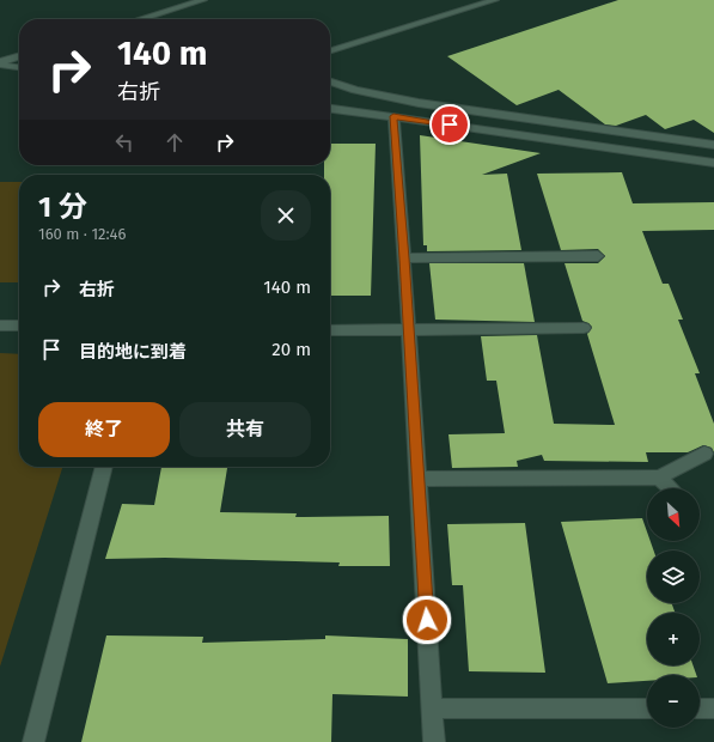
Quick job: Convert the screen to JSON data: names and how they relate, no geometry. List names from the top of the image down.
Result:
{
  "north": "bottom right",
  "page": {
    "turn": ["140 m", "右折"],
    "heading": ["1 分", "160 m · 12:46"],
    "list": [
      {
        "name": "右折",
        "value": "140 m"
      },
      {
        "name": "目的地に到着",
        "value": "20 m"
      }
    ],
    "buttons": ["終了", "共有"],
    "map_buttons": ["+", "−"]
  }
}
